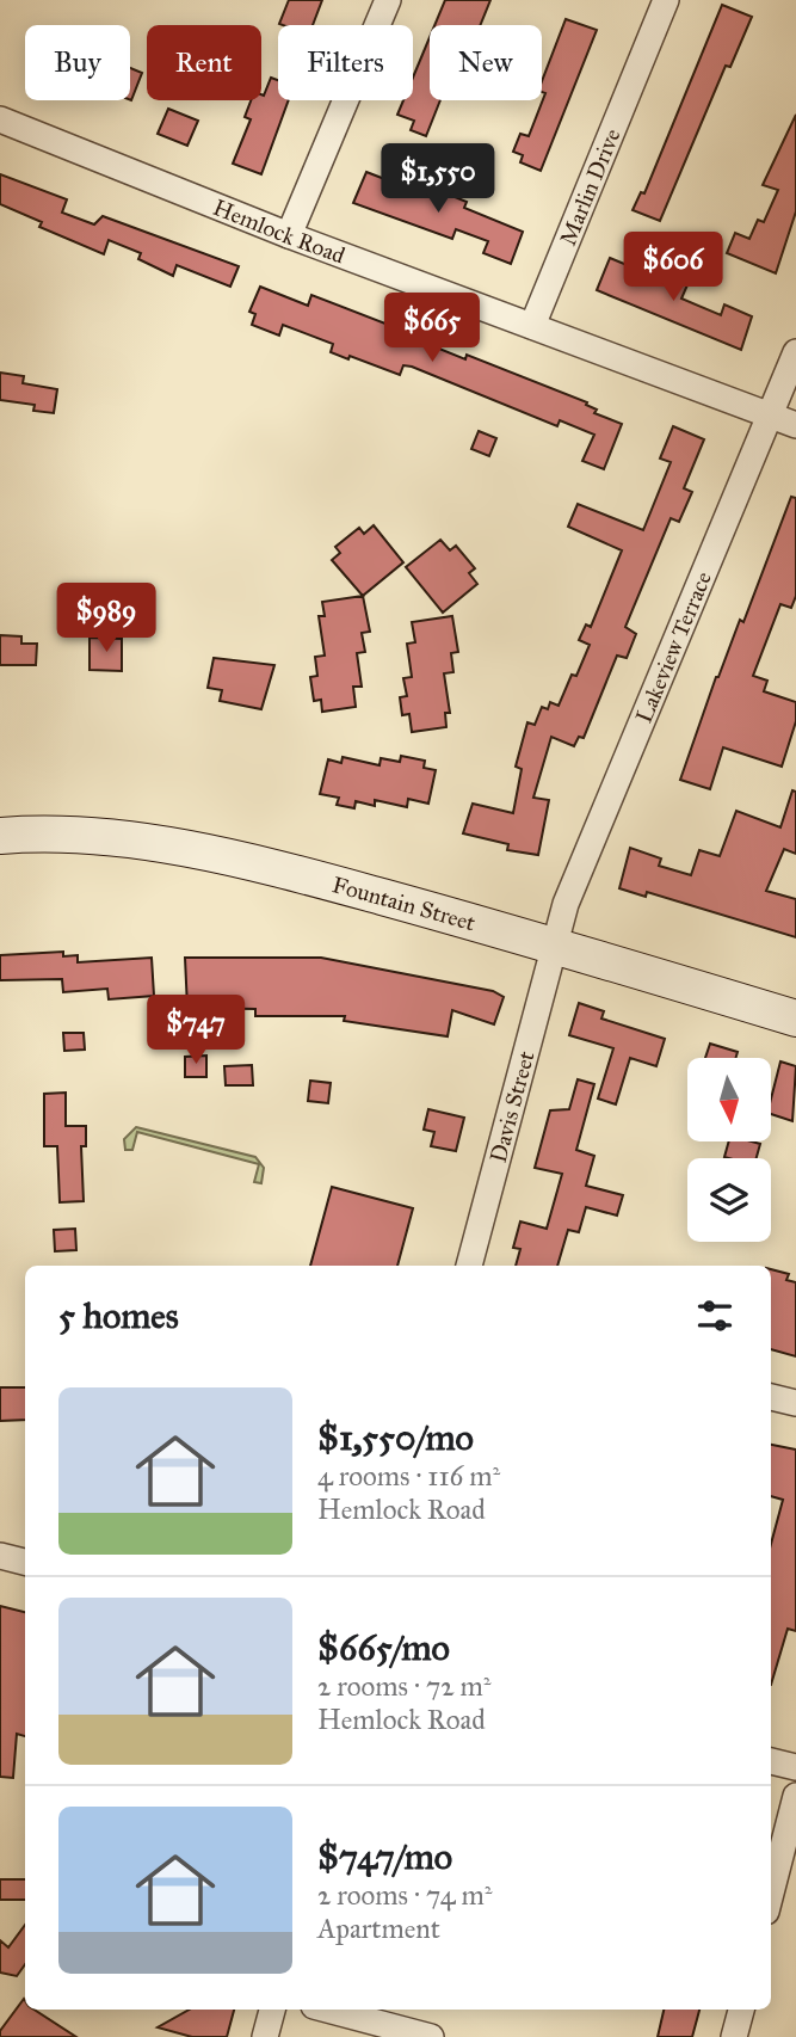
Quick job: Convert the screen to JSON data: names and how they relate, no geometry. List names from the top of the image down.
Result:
{
  "streets": {
    "main road": ["Fountain Street"],
    "street": [
      "Marlin Drive",
      "Hemlock Road",
      "Lakeview Terrace",
      "Davis Street"
    ]
  },
  "crossings": [
    ["Marlin Drive", "Hemlock Road"],
    ["Hemlock Road", "Lakeview Terrace"],
    ["Lakeview Terrace", "Fountain Street"],
    ["Lakeview Terrace", "Davis Street"],
    ["Fountain Street", "Davis Street"]
  ],
  "north": "bottom",
  "page": {
    "chip": [
      "Buy",
      "Rent",
      "Filters",
      "New"
    ],
    "price": [
      "$1,550",
      "$606",
      "$665",
      "$989",
      "$747"
    ],
    "heading": "5 homes",
    "list": [
      {
        "name": "$1,550/mo",
        "note": "4 rooms · 116 m² · Hemlock Road"
      },
      {
        "name": "$665/mo",
        "note": "2 rooms · 72 m² · Hemlock Road"
      },
      {
        "name": "$747/mo",
        "note": "2 rooms · 74 m² · Apartment"
      }
    ]
  }
}
